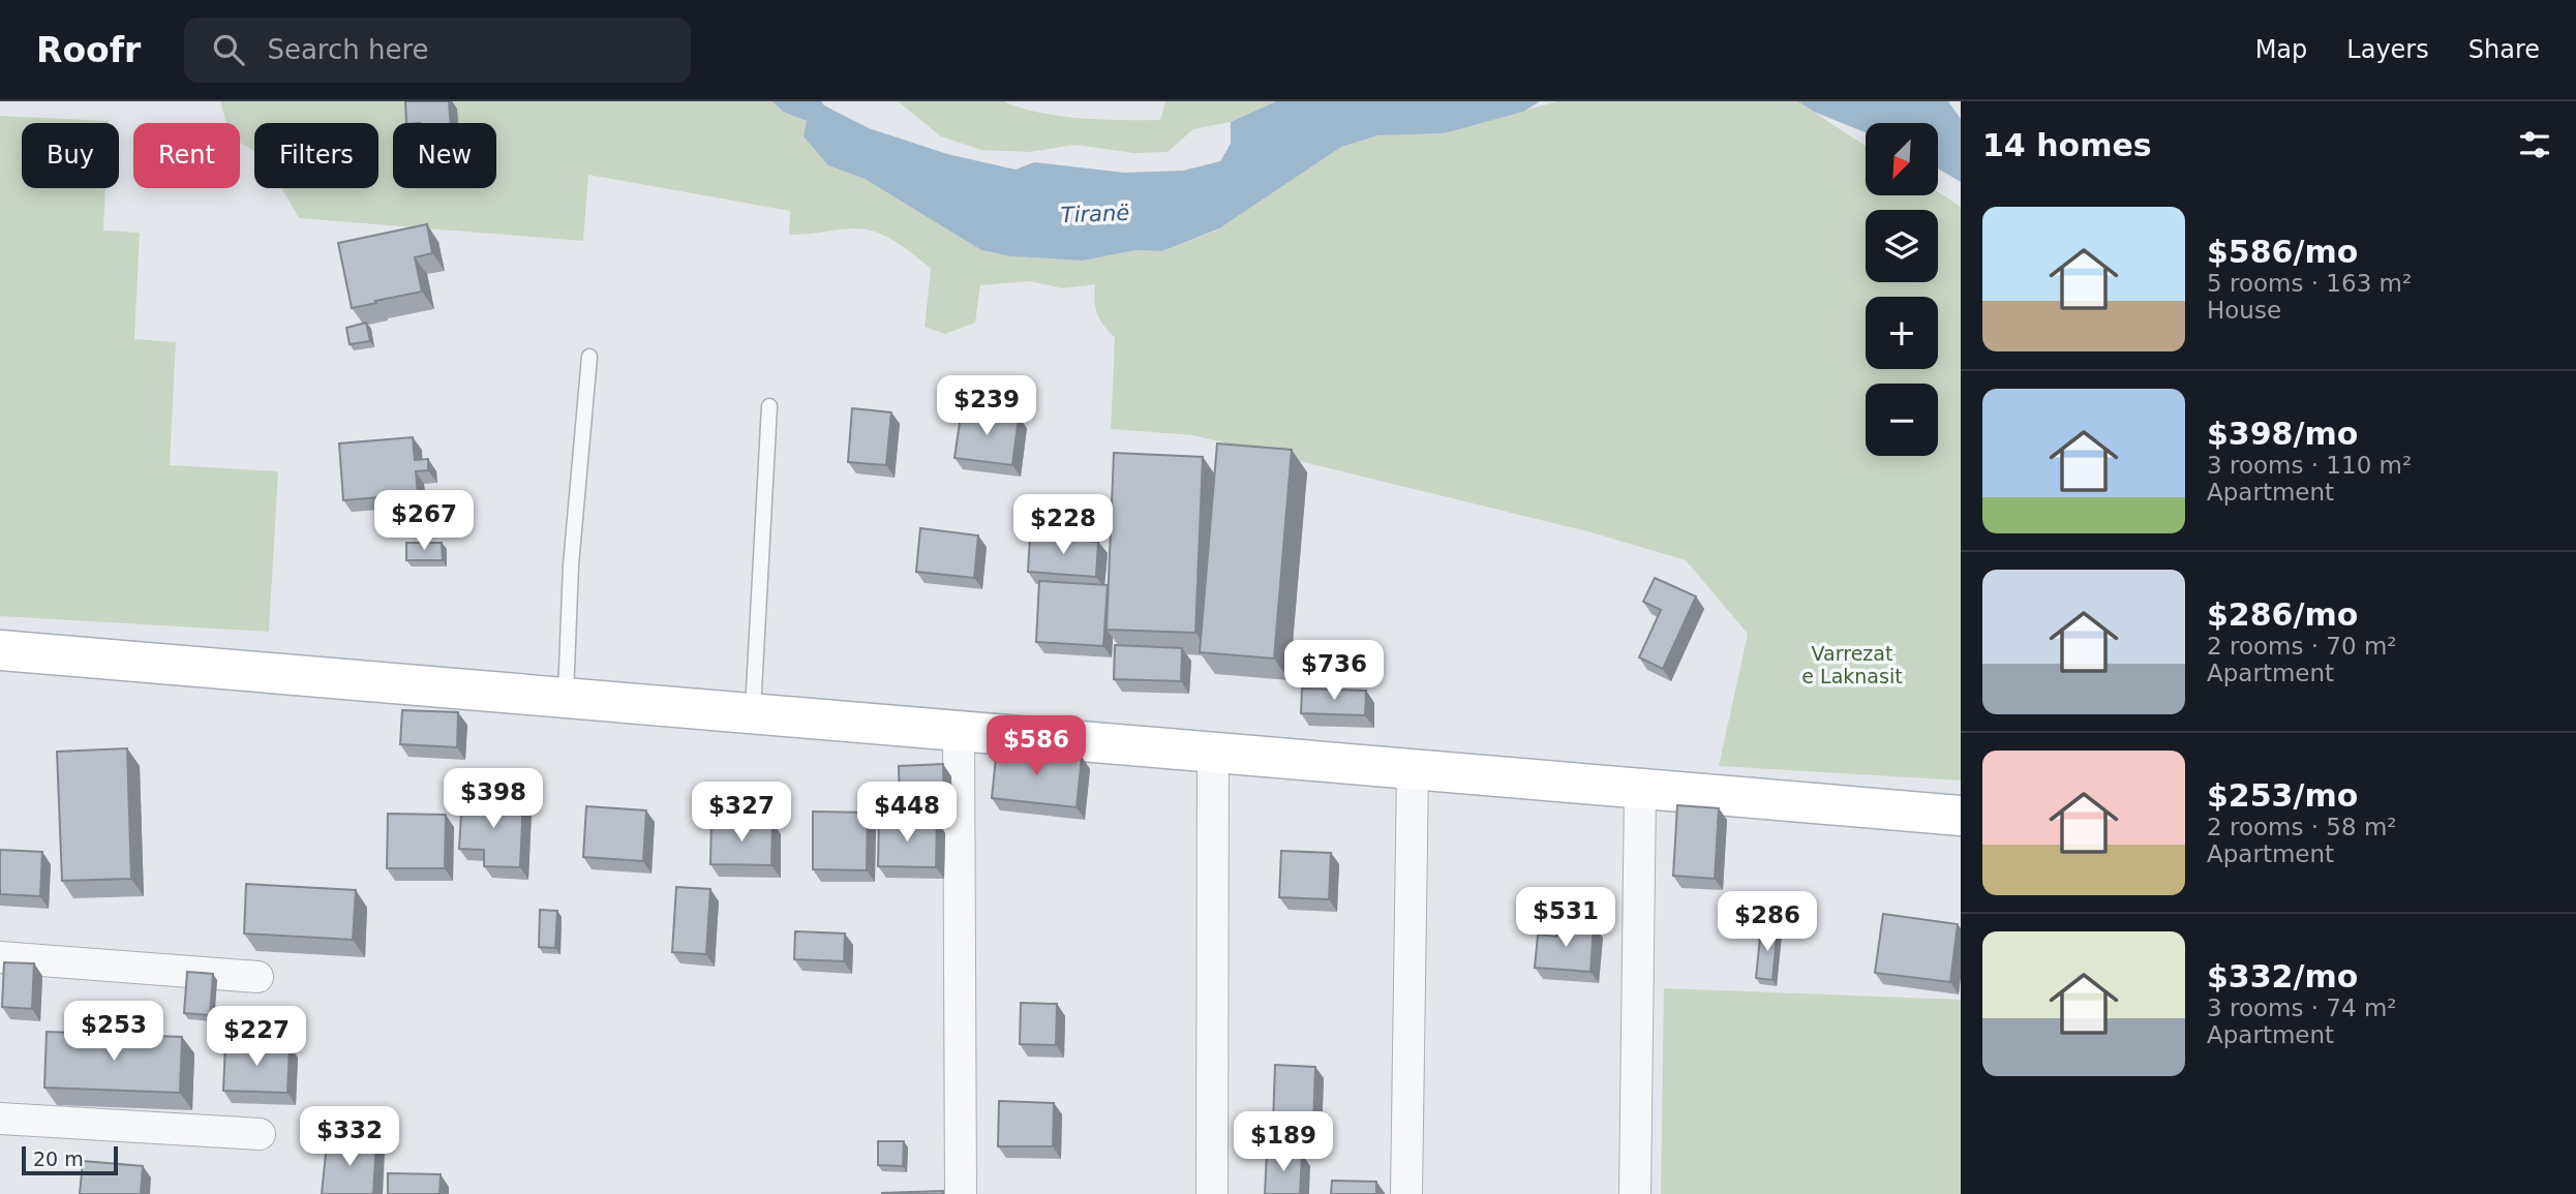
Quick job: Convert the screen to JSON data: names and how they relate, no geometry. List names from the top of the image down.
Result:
{
  "water": ["Tiranë"],
  "parks": ["Varrezat e Laknasit"],
  "scale_bar": "20 m",
  "north": "bottom left",
  "page": {
    "header": "Roofr",
    "search": "Search here",
    "nav": ["Map", "Layers", "Share"],
    "heading": "14 homes",
    "map_buttons": ["+", "−"],
    "chip": [
      "Buy",
      "Rent",
      "Filters",
      "New"
    ],
    "list": [
      {
        "name": "$586/mo",
        "note": "5 rooms · 163 m² · House"
      },
      {
        "name": "$398/mo",
        "note": "3 rooms · 110 m² · Apartment"
      },
      {
        "name": "$286/mo",
        "note": "2 rooms · 70 m² · Apartment"
      },
      {
        "name": "$253/mo",
        "note": "2 rooms · 58 m² · Apartment"
      },
      {
        "name": "$332/mo",
        "note": "3 rooms · 74 m² · Apartment"
      }
    ],
    "price": [
      "$239",
      "$267",
      "$228",
      "$736",
      "$586",
      "$398",
      "$327",
      "$448",
      "$531",
      "$286",
      "$253",
      "$227",
      "$332",
      "$189"
    ],
    "scale": "20 m"
  }
}
